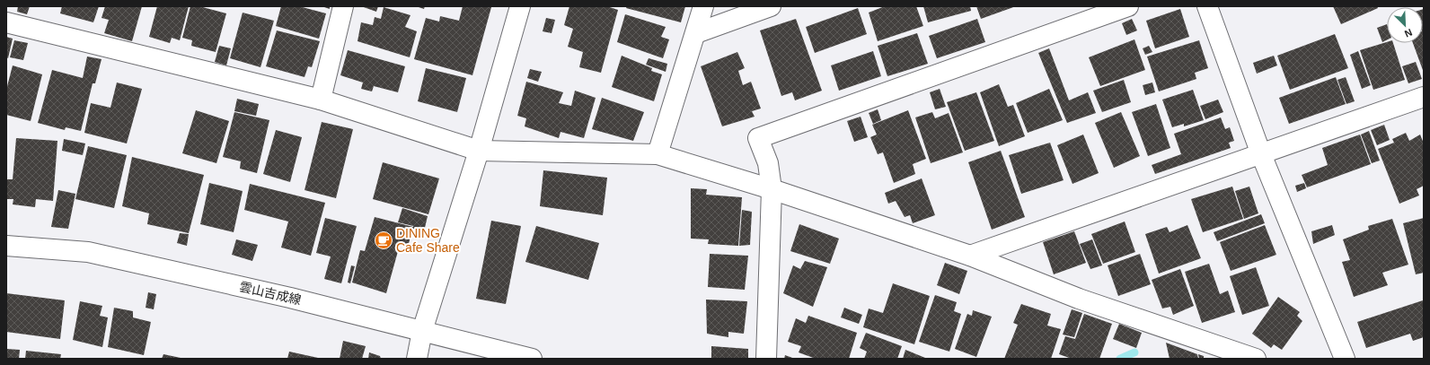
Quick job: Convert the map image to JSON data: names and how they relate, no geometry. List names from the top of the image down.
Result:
{
  "streets": {
    "street": ["雲山吉成線"]
  },
  "places": {
    "cafe": ["DINING Cafe Share"]
  },
  "north": "bottom right"
}
